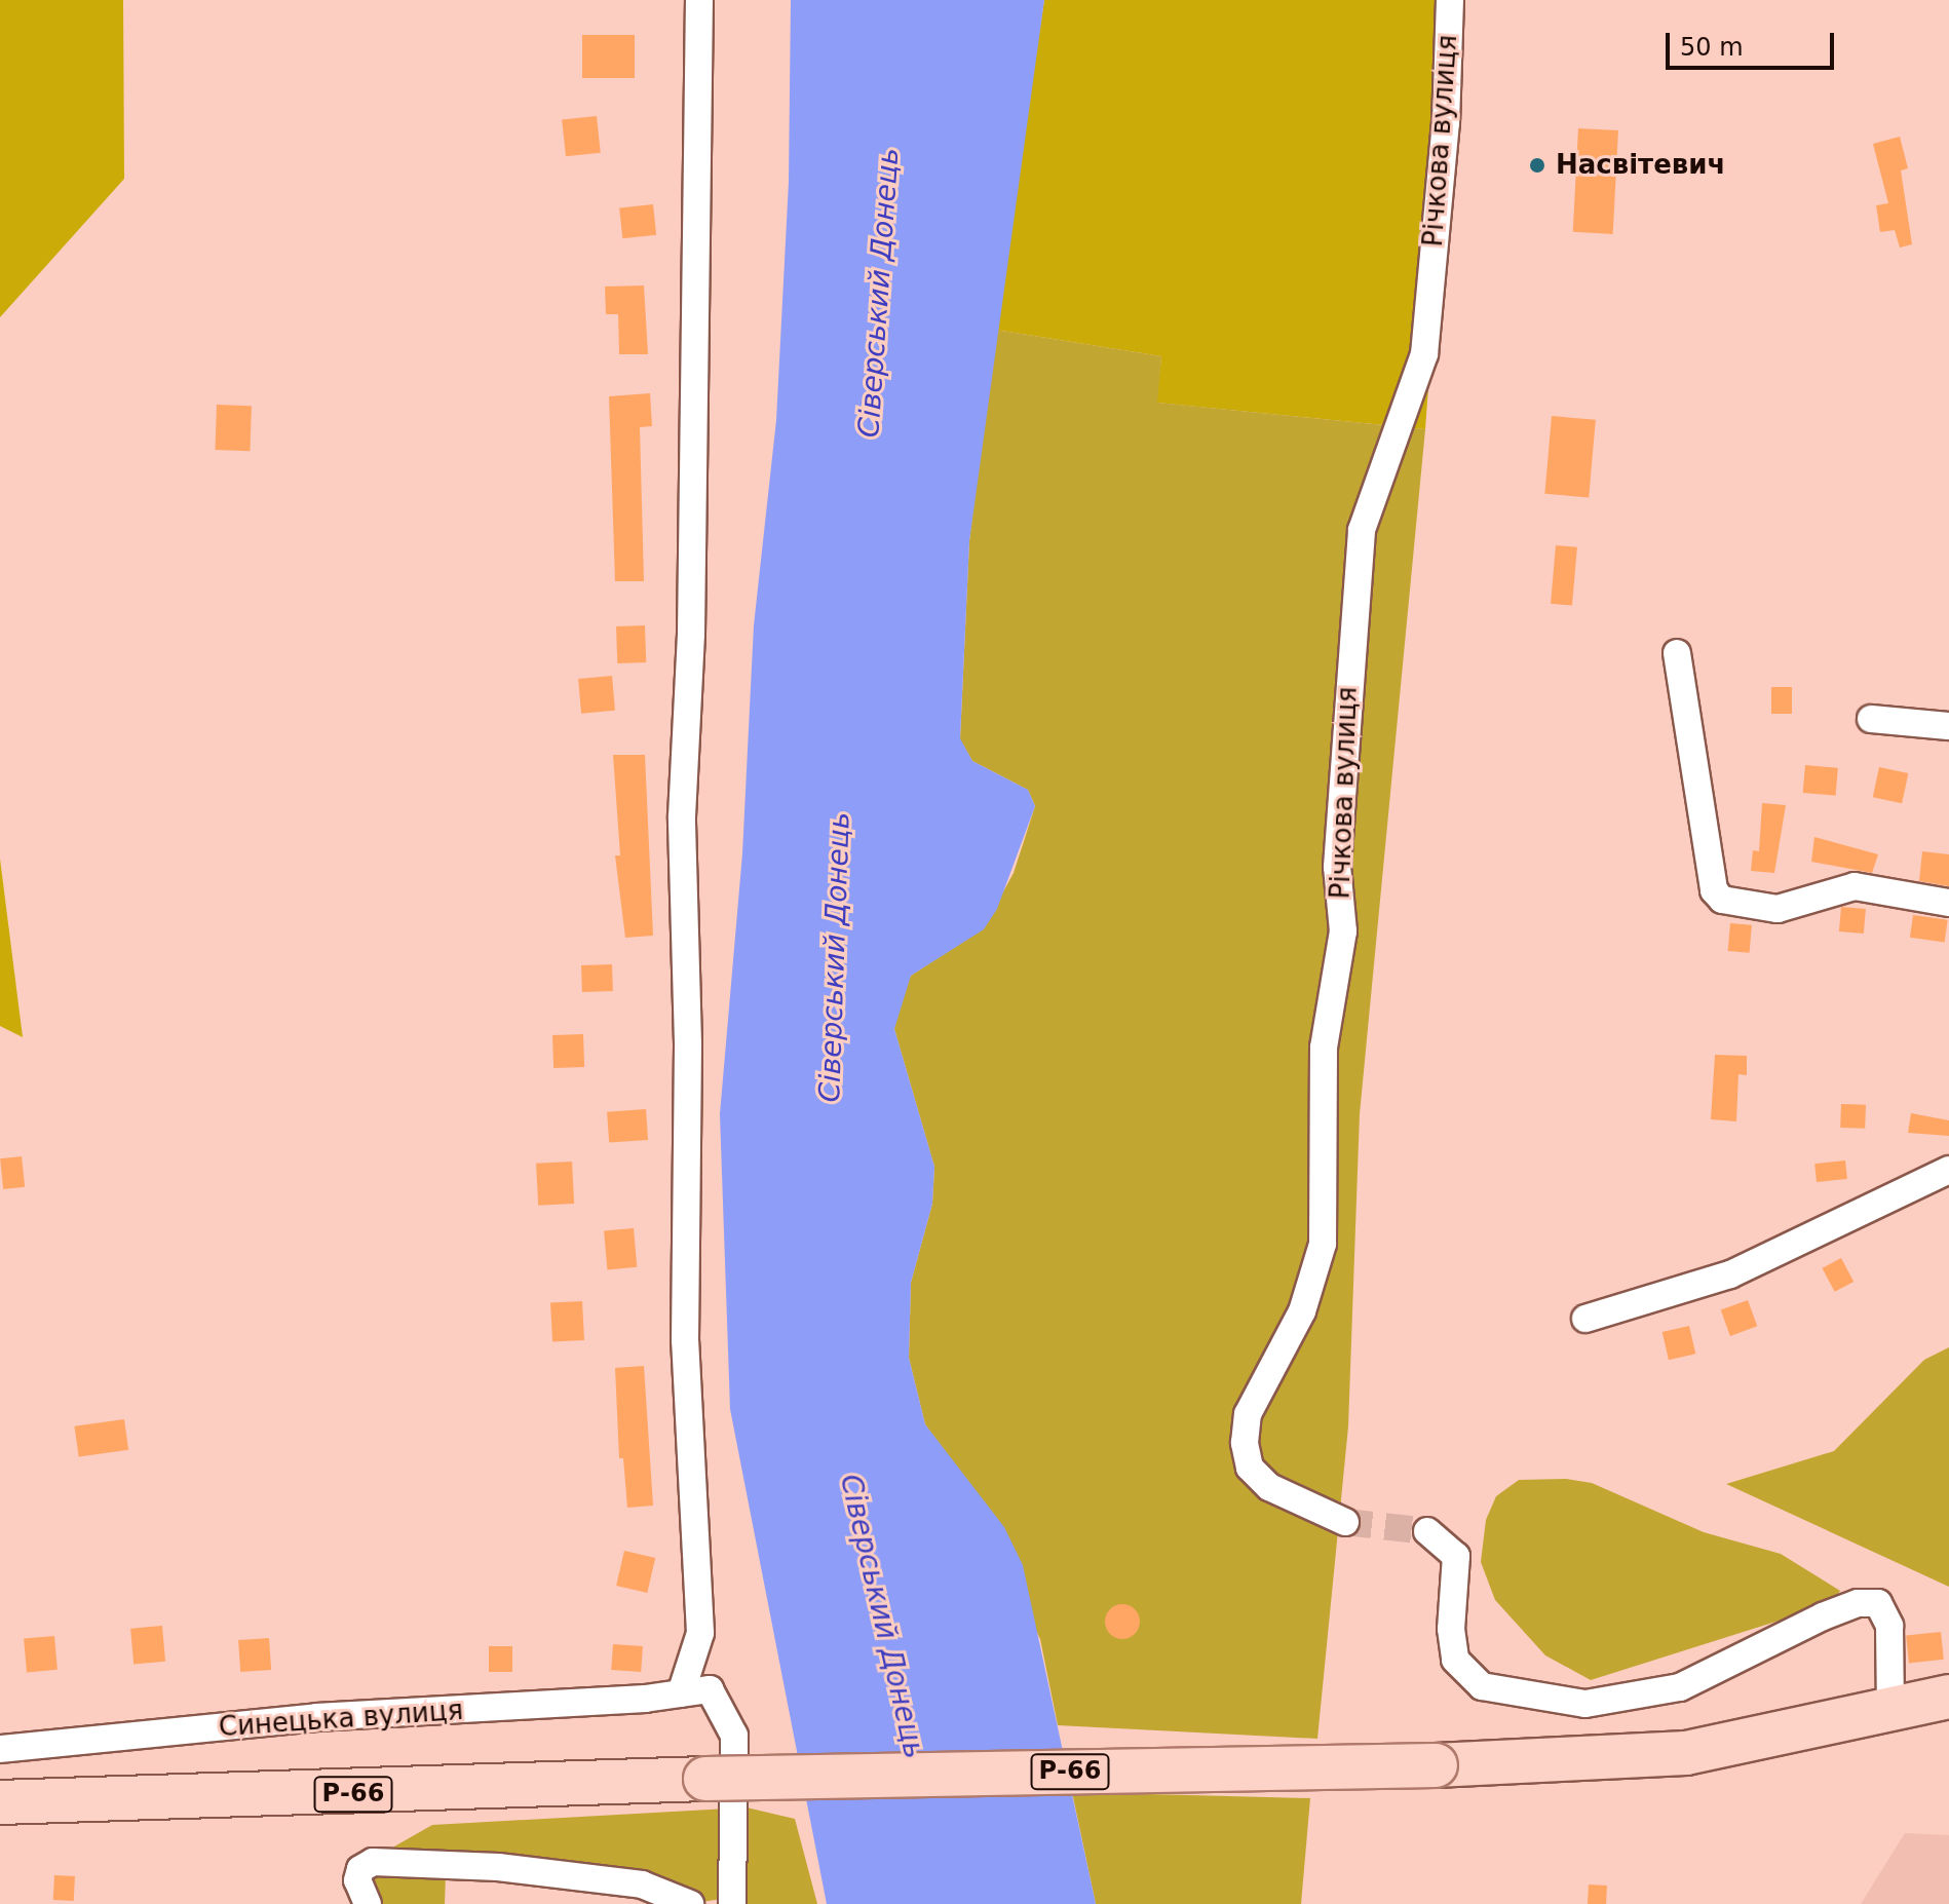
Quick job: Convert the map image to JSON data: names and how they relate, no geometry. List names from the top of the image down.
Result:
{
  "streets": {
    "main road": ["Р-66"],
    "street": ["Річкова вулиця", "Синецька вулиця"]
  },
  "water": ["Сіверський Донець"],
  "places": ["Насвітевич"],
  "scale_bar": "50 m"
}
